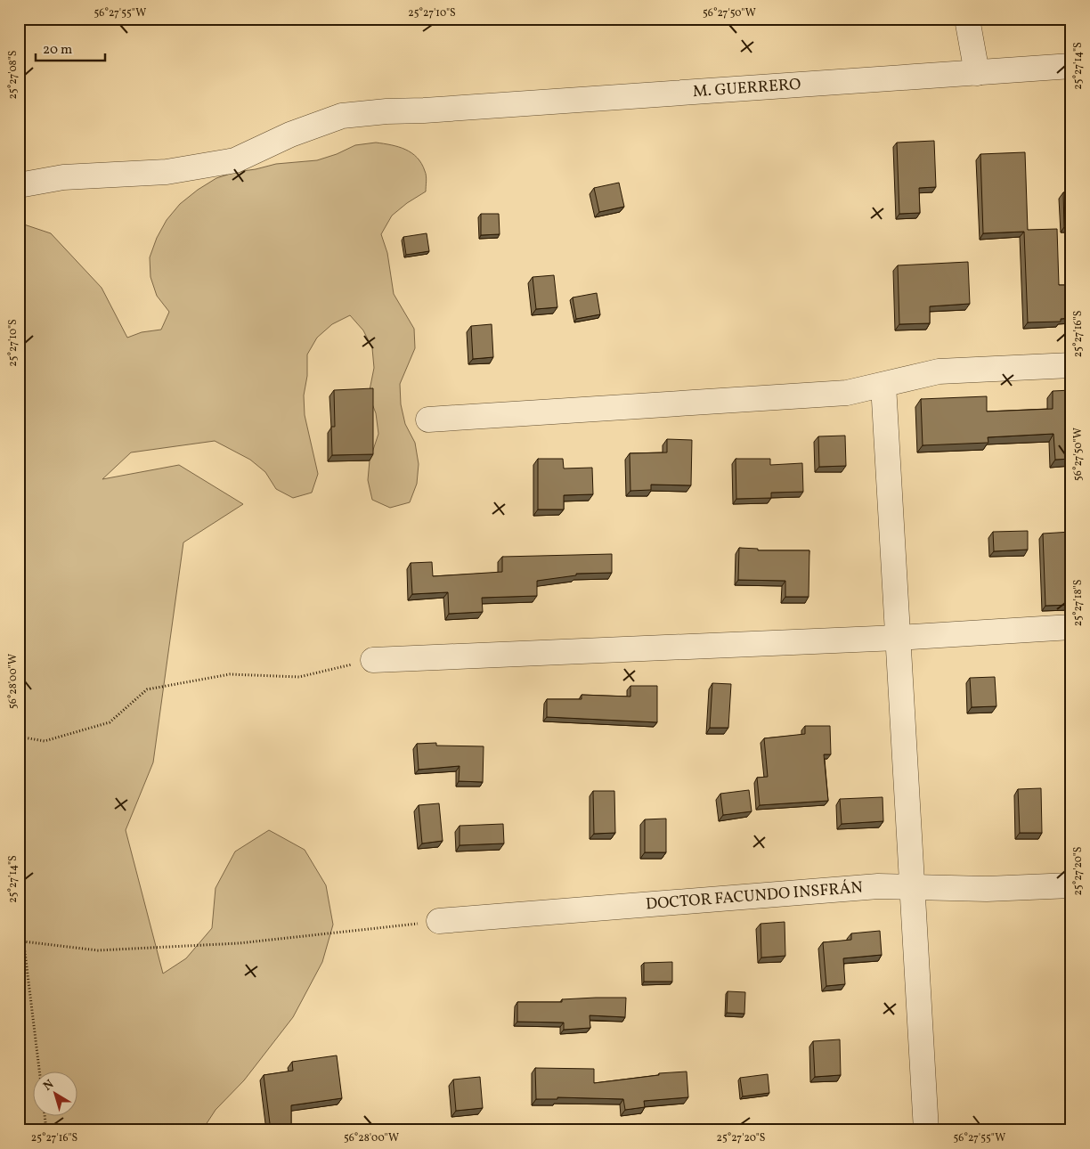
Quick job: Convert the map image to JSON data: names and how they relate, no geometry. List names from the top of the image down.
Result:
{
  "streets": {
    "street": ["M. GUERRERO", "DOCTOR FACUNDO INSFRÁN"]
  },
  "scale_bar": "20 m",
  "north": "top left",
  "coordinates": [
    "56°27'55\"W",
    "25°27'10\"S",
    "56°27'50\"W",
    "25°27'14\"S",
    "25°27'08\"S",
    "25°27'16\"S",
    "25°27'18\"S",
    "56°28'00\"W",
    "25°27'20\"S"
  ]
}
